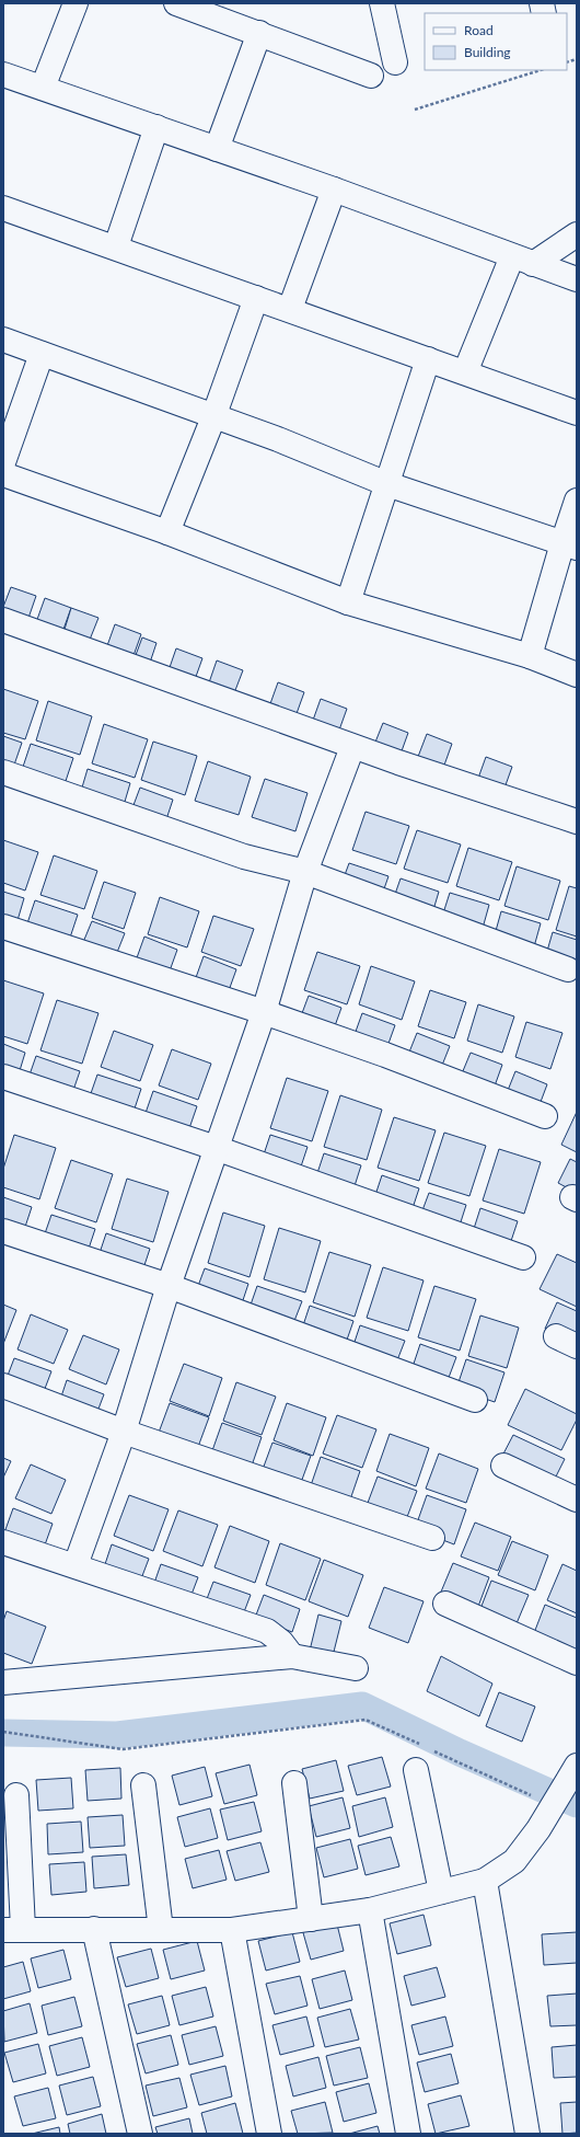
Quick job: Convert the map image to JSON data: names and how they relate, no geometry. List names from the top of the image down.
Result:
{
  "legend": ["Road", "Building"]
}
